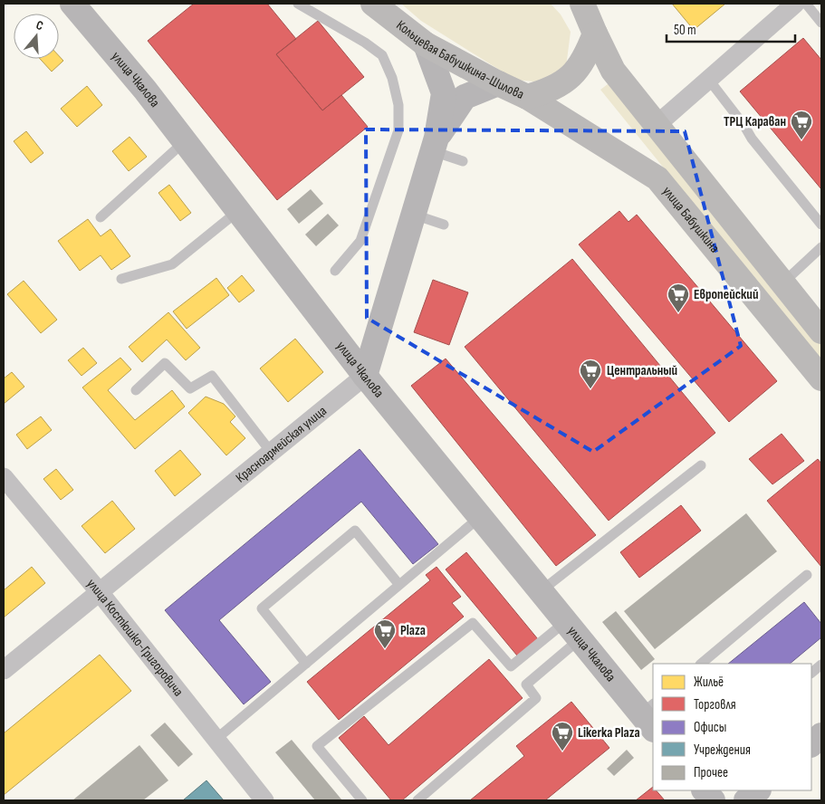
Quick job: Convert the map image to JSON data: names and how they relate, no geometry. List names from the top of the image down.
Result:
{
  "streets": {
    "main road": ["Кольцевая Бабушкина-Шилова", "улица Чкалова", "улица Бабушкина"],
    "street": ["Красноармейская улица", "улица Костюшко-Григоровича"]
  },
  "crossings": [
    ["Кольцевая Бабушкина-Шилова", "улица Бабушкина"],
    ["улица Чкалова", "Красноармейская улица"],
    ["Красноармейская улица", "улица Костюшко-Григоровича"]
  ],
  "places": {
    "supermarket": [
      "ТРЦ Караван",
      "Европейский",
      "Центральный",
      "Plaza",
      "Likerka Plaza"
    ]
  },
  "legend": [
    "Жильё",
    "Торговля",
    "Офисы",
    "Учреждения",
    "Прочее"
  ],
  "scale_bar": "50 m",
  "north": "top"
}
